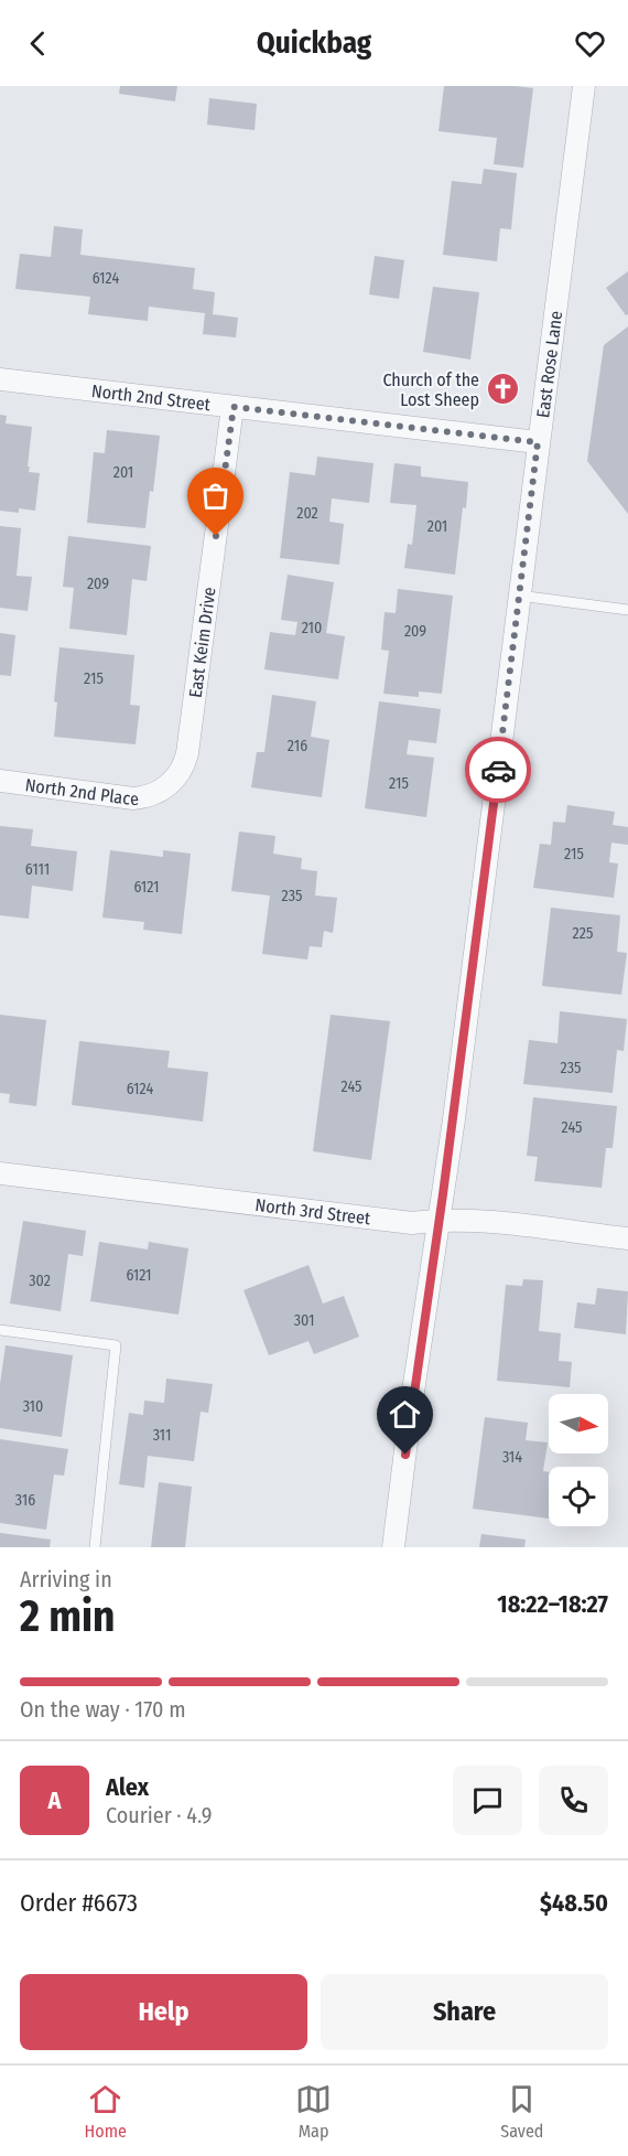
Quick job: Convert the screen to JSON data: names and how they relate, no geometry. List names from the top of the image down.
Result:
{
  "streets": {
    "street": [
      "East Rose Lane",
      "North 2nd Street",
      "East Keim Drive",
      "North 2nd Place",
      "North 3rd Street"
    ]
  },
  "crossings": [
    ["East Rose Lane", "North 2nd Street"],
    ["East Rose Lane", "North 3rd Street"],
    ["North 2nd Street", "East Keim Drive"],
    ["East Keim Drive", "North 2nd Place"]
  ],
  "places": {
    "church": ["Church of the Lost Sheep"]
  },
  "house_numbers": [
    "6124",
    "201",
    "202",
    "201",
    "209",
    "210",
    "209",
    "215",
    "216",
    "215",
    "215",
    "6111",
    "6121",
    "235",
    "225",
    "235",
    "245",
    "6124",
    "245",
    "6121",
    "302",
    "301",
    "310",
    "311",
    "314",
    "316"
  ],
  "north": "right",
  "page": {
    "header": "Quickbag",
    "heading": ["2 min", "Arriving in", "18:22–18:27"],
    "panel": [
      "Alex",
      "Courier · 4.9",
      "Order #6673",
      "$48.50"
    ],
    "bar": "On the way · 170 m",
    "round": "A",
    "buttons": ["Help", "Share"],
    "tabs": ["Home", "Map", "Saved"]
  }
}
